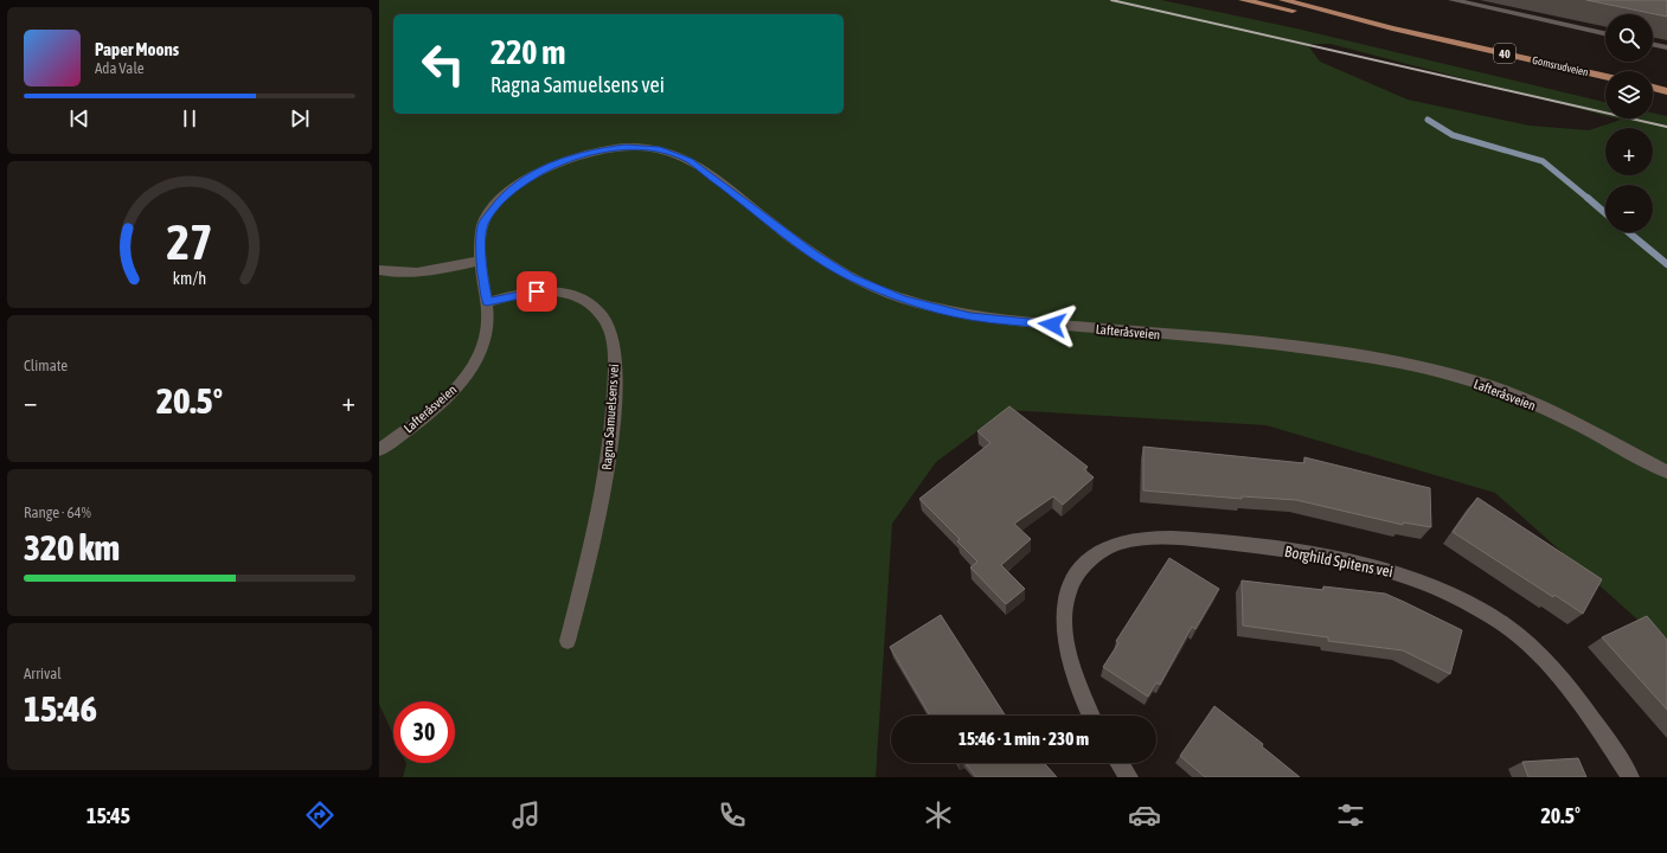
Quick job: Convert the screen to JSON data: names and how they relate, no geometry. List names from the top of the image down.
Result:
{
  "streets": {
    "main road": ["40", "Gomsrudveien"],
    "street": ["Lafteråsveien", "Ragna Samuelsens vei", "Borghild Spitens vei"]
  },
  "crossings": [
    ["Lafteråsveien", "Ragna Samuelsens vei"]
  ],
  "page": {
    "map_buttons": ["+", "−"],
    "turn": ["220 m", "Ragna Samuelsens vei"],
    "song": ["Paper Moons", "Ada Vale"],
    "tile": [
      "Climate",
      ["Range · 64%", "320 km"],
      ["Arrival", "15:46"]
    ],
    "heat": ["−", "20.5°", "+"],
    "limit": "30",
    "trip": "15:46 · 1 min · 230 m",
    "tabs": ["15:45", "20.5°"],
    "gauge": ["27", "km/h"]
  }
}
